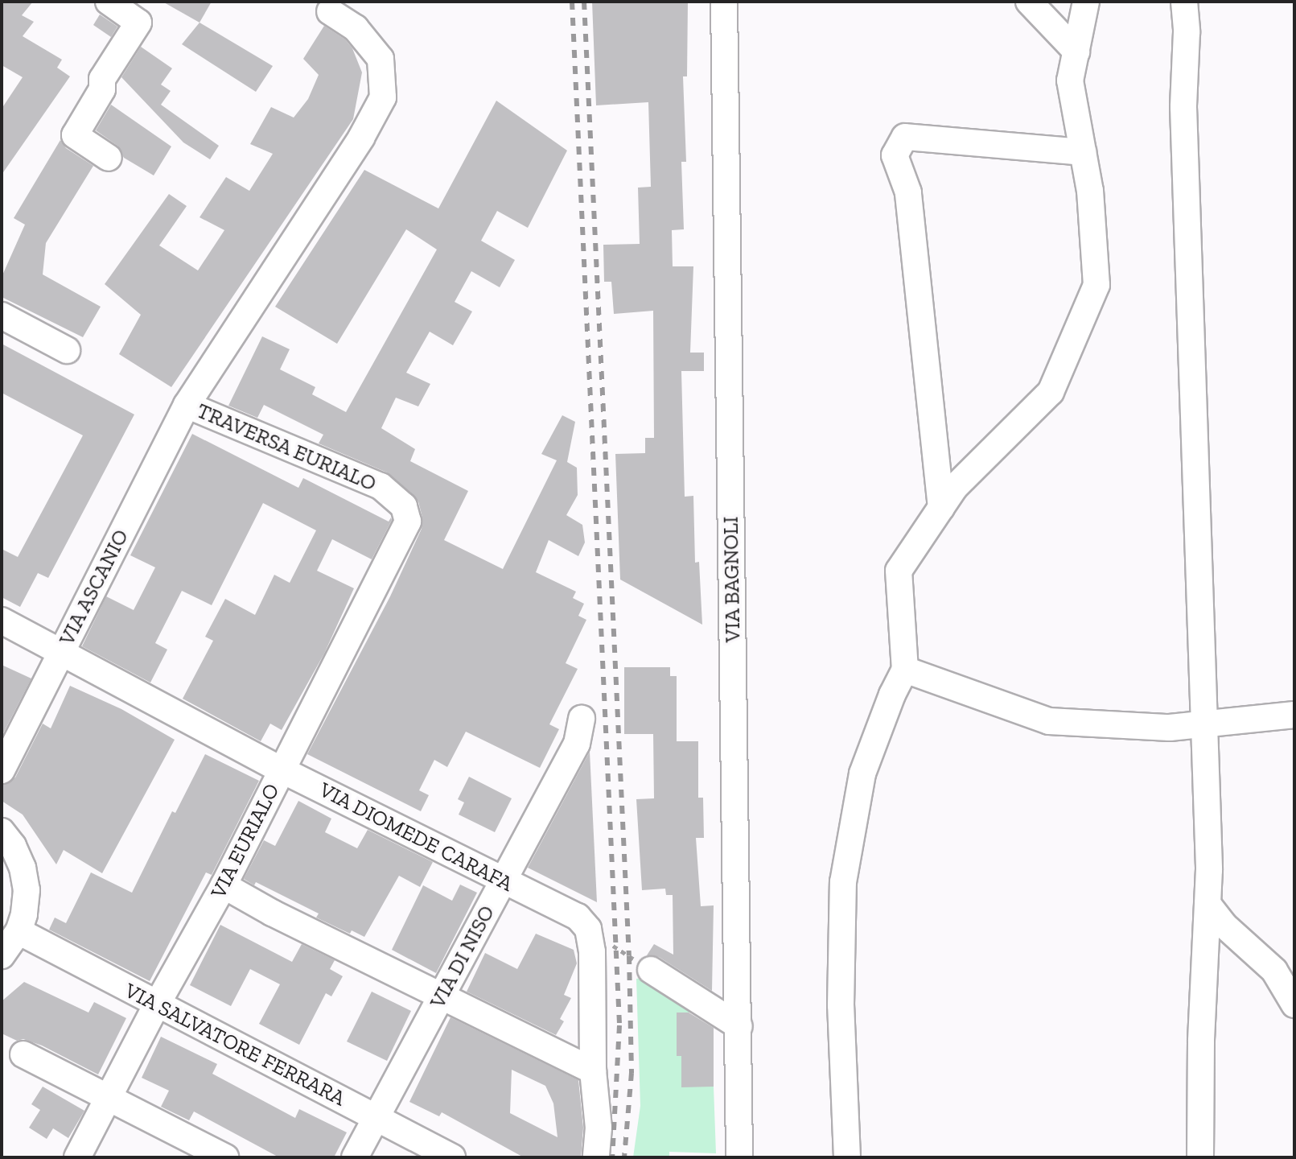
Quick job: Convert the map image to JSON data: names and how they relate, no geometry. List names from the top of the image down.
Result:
{
  "streets": {
    "street": [
      "TRAVERSA EURIALO",
      "VIA BAGNOLI",
      "VIA ASCANIO",
      "VIA DIOMEDE CARAFA",
      "VIA EURIALO",
      "VIA DI NISO",
      "VIA SALVATORE FERRARA"
    ]
  },
  "crossings": [
    ["TRAVERSA EURIALO", "VIA ASCANIO"],
    ["TRAVERSA EURIALO", "VIA EURIALO"],
    ["VIA ASCANIO", "VIA DIOMEDE CARAFA"],
    ["VIA DIOMEDE CARAFA", "VIA EURIALO"],
    ["VIA DIOMEDE CARAFA", "VIA DI NISO"],
    ["VIA EURIALO", "VIA SALVATORE FERRARA"],
    ["VIA DI NISO", "VIA SALVATORE FERRARA"]
  ]
}
